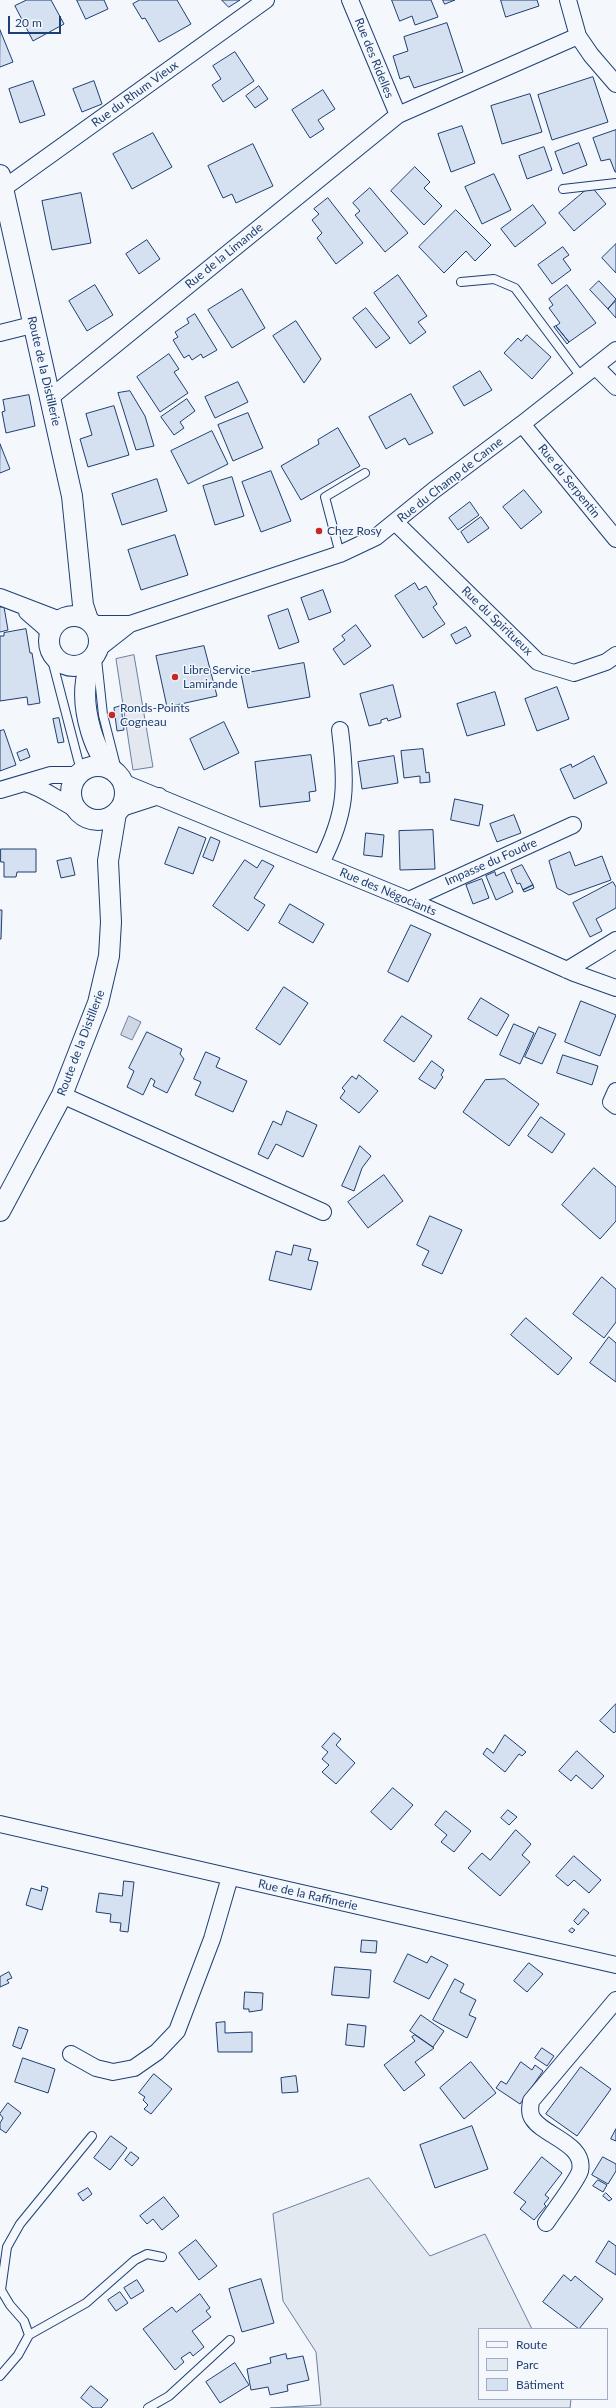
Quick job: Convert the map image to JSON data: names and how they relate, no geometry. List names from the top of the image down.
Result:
{
  "streets": {
    "street": [
      "Rue des Ridelles",
      "Rue du Rhum Vieux",
      "Rue de la Limande",
      "Route de la Distillerie",
      "Rue du Champ de Canne",
      "Rue du Serpentin",
      "Rue du Spiritueux",
      "Impasse du Foudre",
      "Rue des Négociants",
      "Rue de la Raffinerie"
    ]
  },
  "crossings": [
    ["Rue des Ridelles", "Rue de la Limande"],
    ["Rue du Rhum Vieux", "Route de la Distillerie"],
    ["Rue de la Limande", "Route de la Distillerie"],
    ["Route de la Distillerie", "Rue du Champ de Canne"],
    ["Route de la Distillerie", "Rue des Négociants"],
    ["Rue du Champ de Canne", "Rue du Serpentin"],
    ["Rue du Champ de Canne", "Rue du Spiritueux"],
    ["Impasse du Foudre", "Rue des Négociants"]
  ],
  "places": ["Chez Rosy", "Libre Service Lamirande", "Ronds-Points Cogneau"],
  "legend": ["Route", "Parc", "Bâtiment"],
  "scale_bar": "20 m"
}
